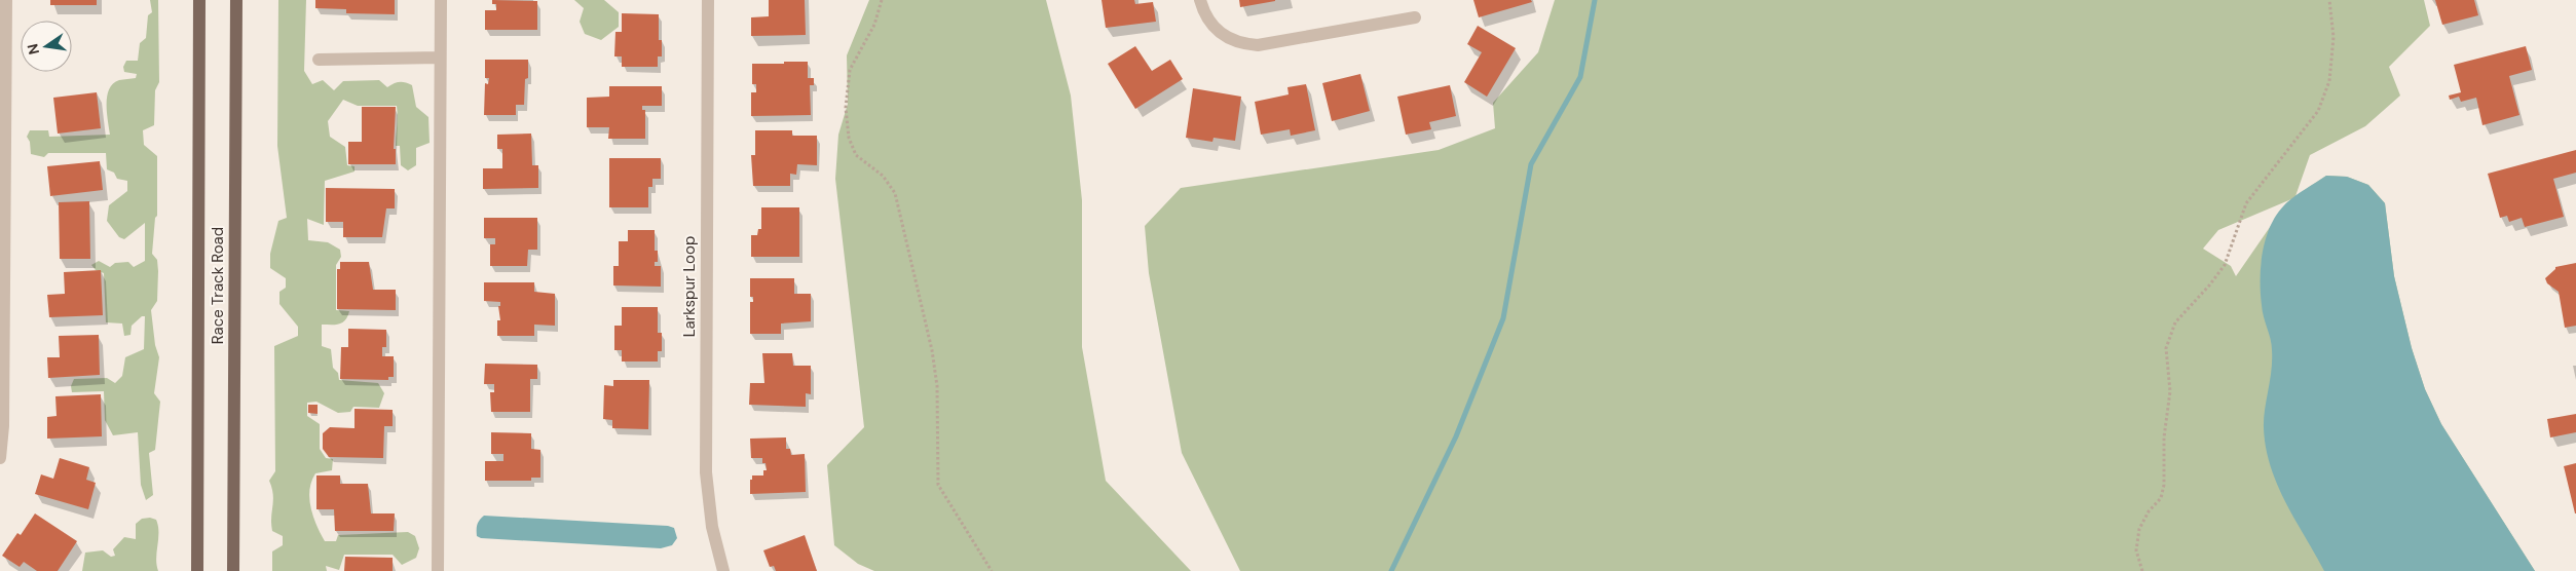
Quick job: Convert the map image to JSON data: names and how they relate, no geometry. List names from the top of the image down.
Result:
{
  "streets": {
    "main road": ["Race Track Road"],
    "street": ["Larkspur Loop"]
  },
  "north": "left"
}
